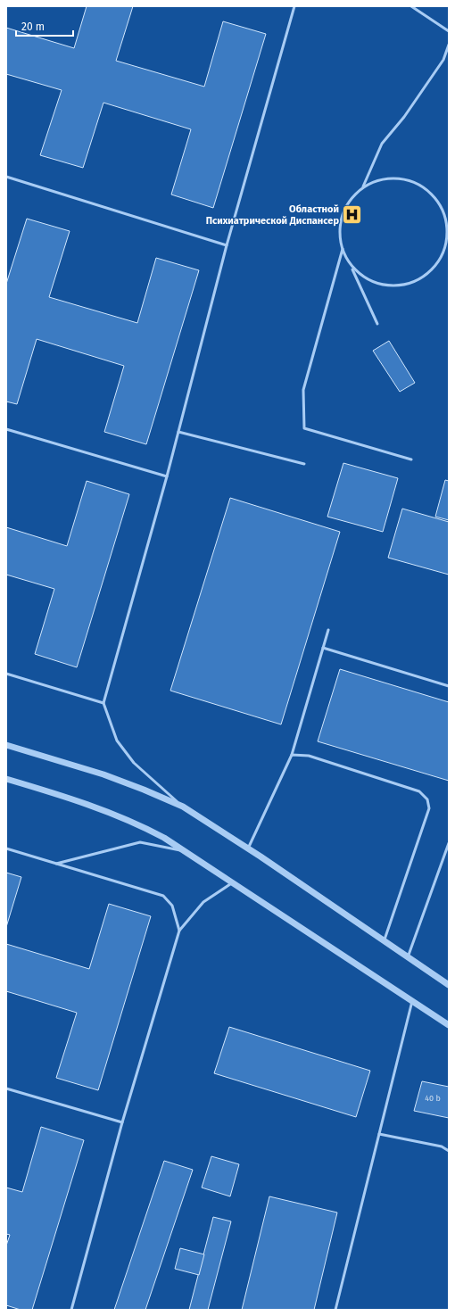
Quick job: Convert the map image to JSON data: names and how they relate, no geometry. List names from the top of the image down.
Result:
{
  "places": {
    "hospital": ["Областной Психиатрической Диспансер"]
  },
  "house_numbers": ["40 b"],
  "scale_bar": "20 m"
}
